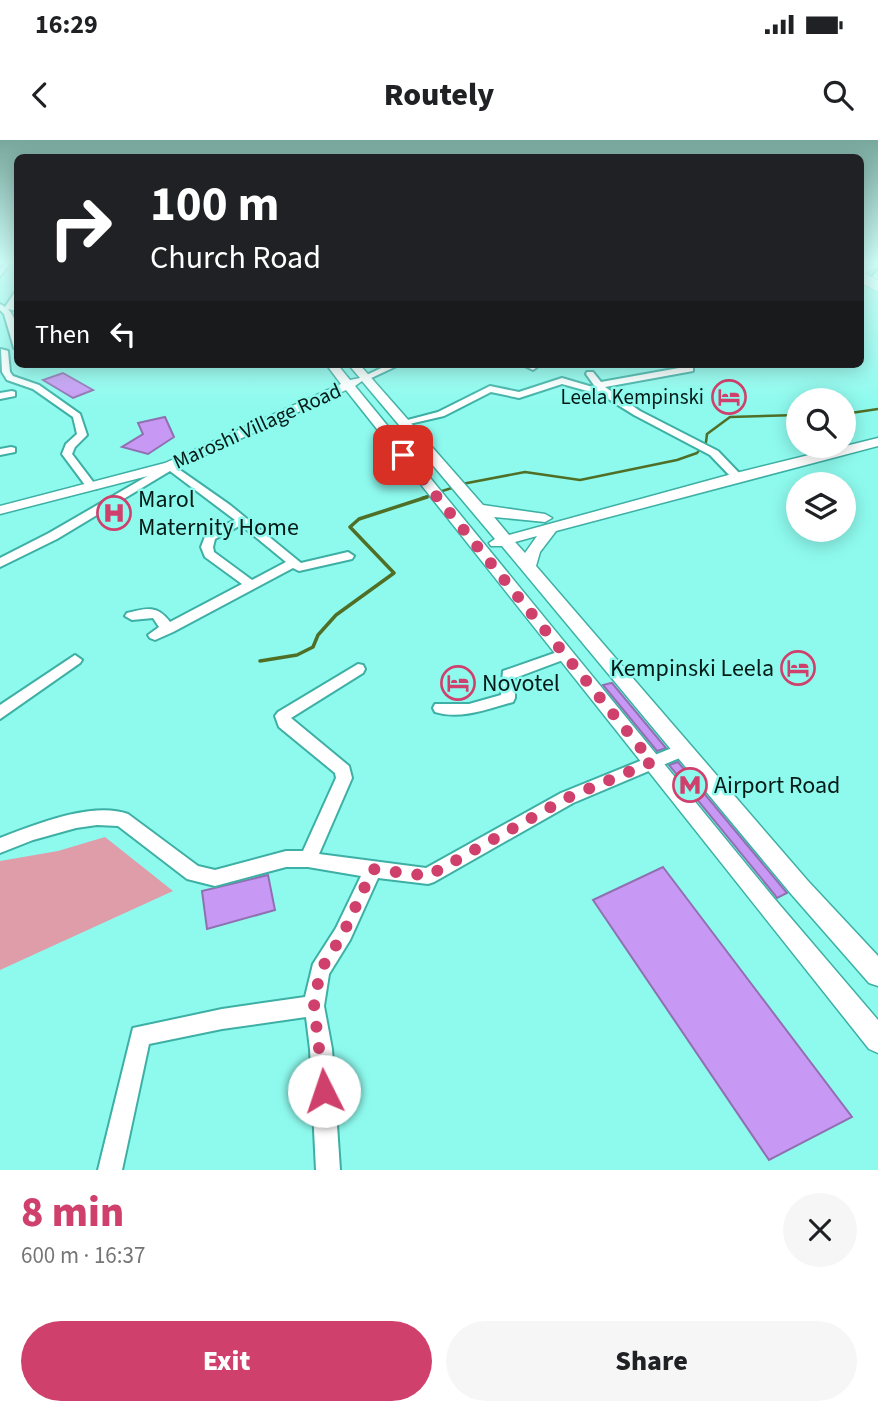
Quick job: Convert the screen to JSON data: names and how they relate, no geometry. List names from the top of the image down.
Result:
{
  "streets": {
    "main road": ["Maroshi Village Road"]
  },
  "places": {
    "hotel": ["Leela Kempinski", "Kempinski Leela", "Novotel"],
    "hospital": ["Marol Maternity Home"],
    "metro station": ["Airport Road"]
  },
  "page": {
    "status": "16:29",
    "header": "Routely",
    "turn": ["100 m", "Church Road"],
    "then": "Then",
    "heading": ["8 min", "600 m · 16:37"],
    "buttons": ["Exit", "Share"]
  }
}
